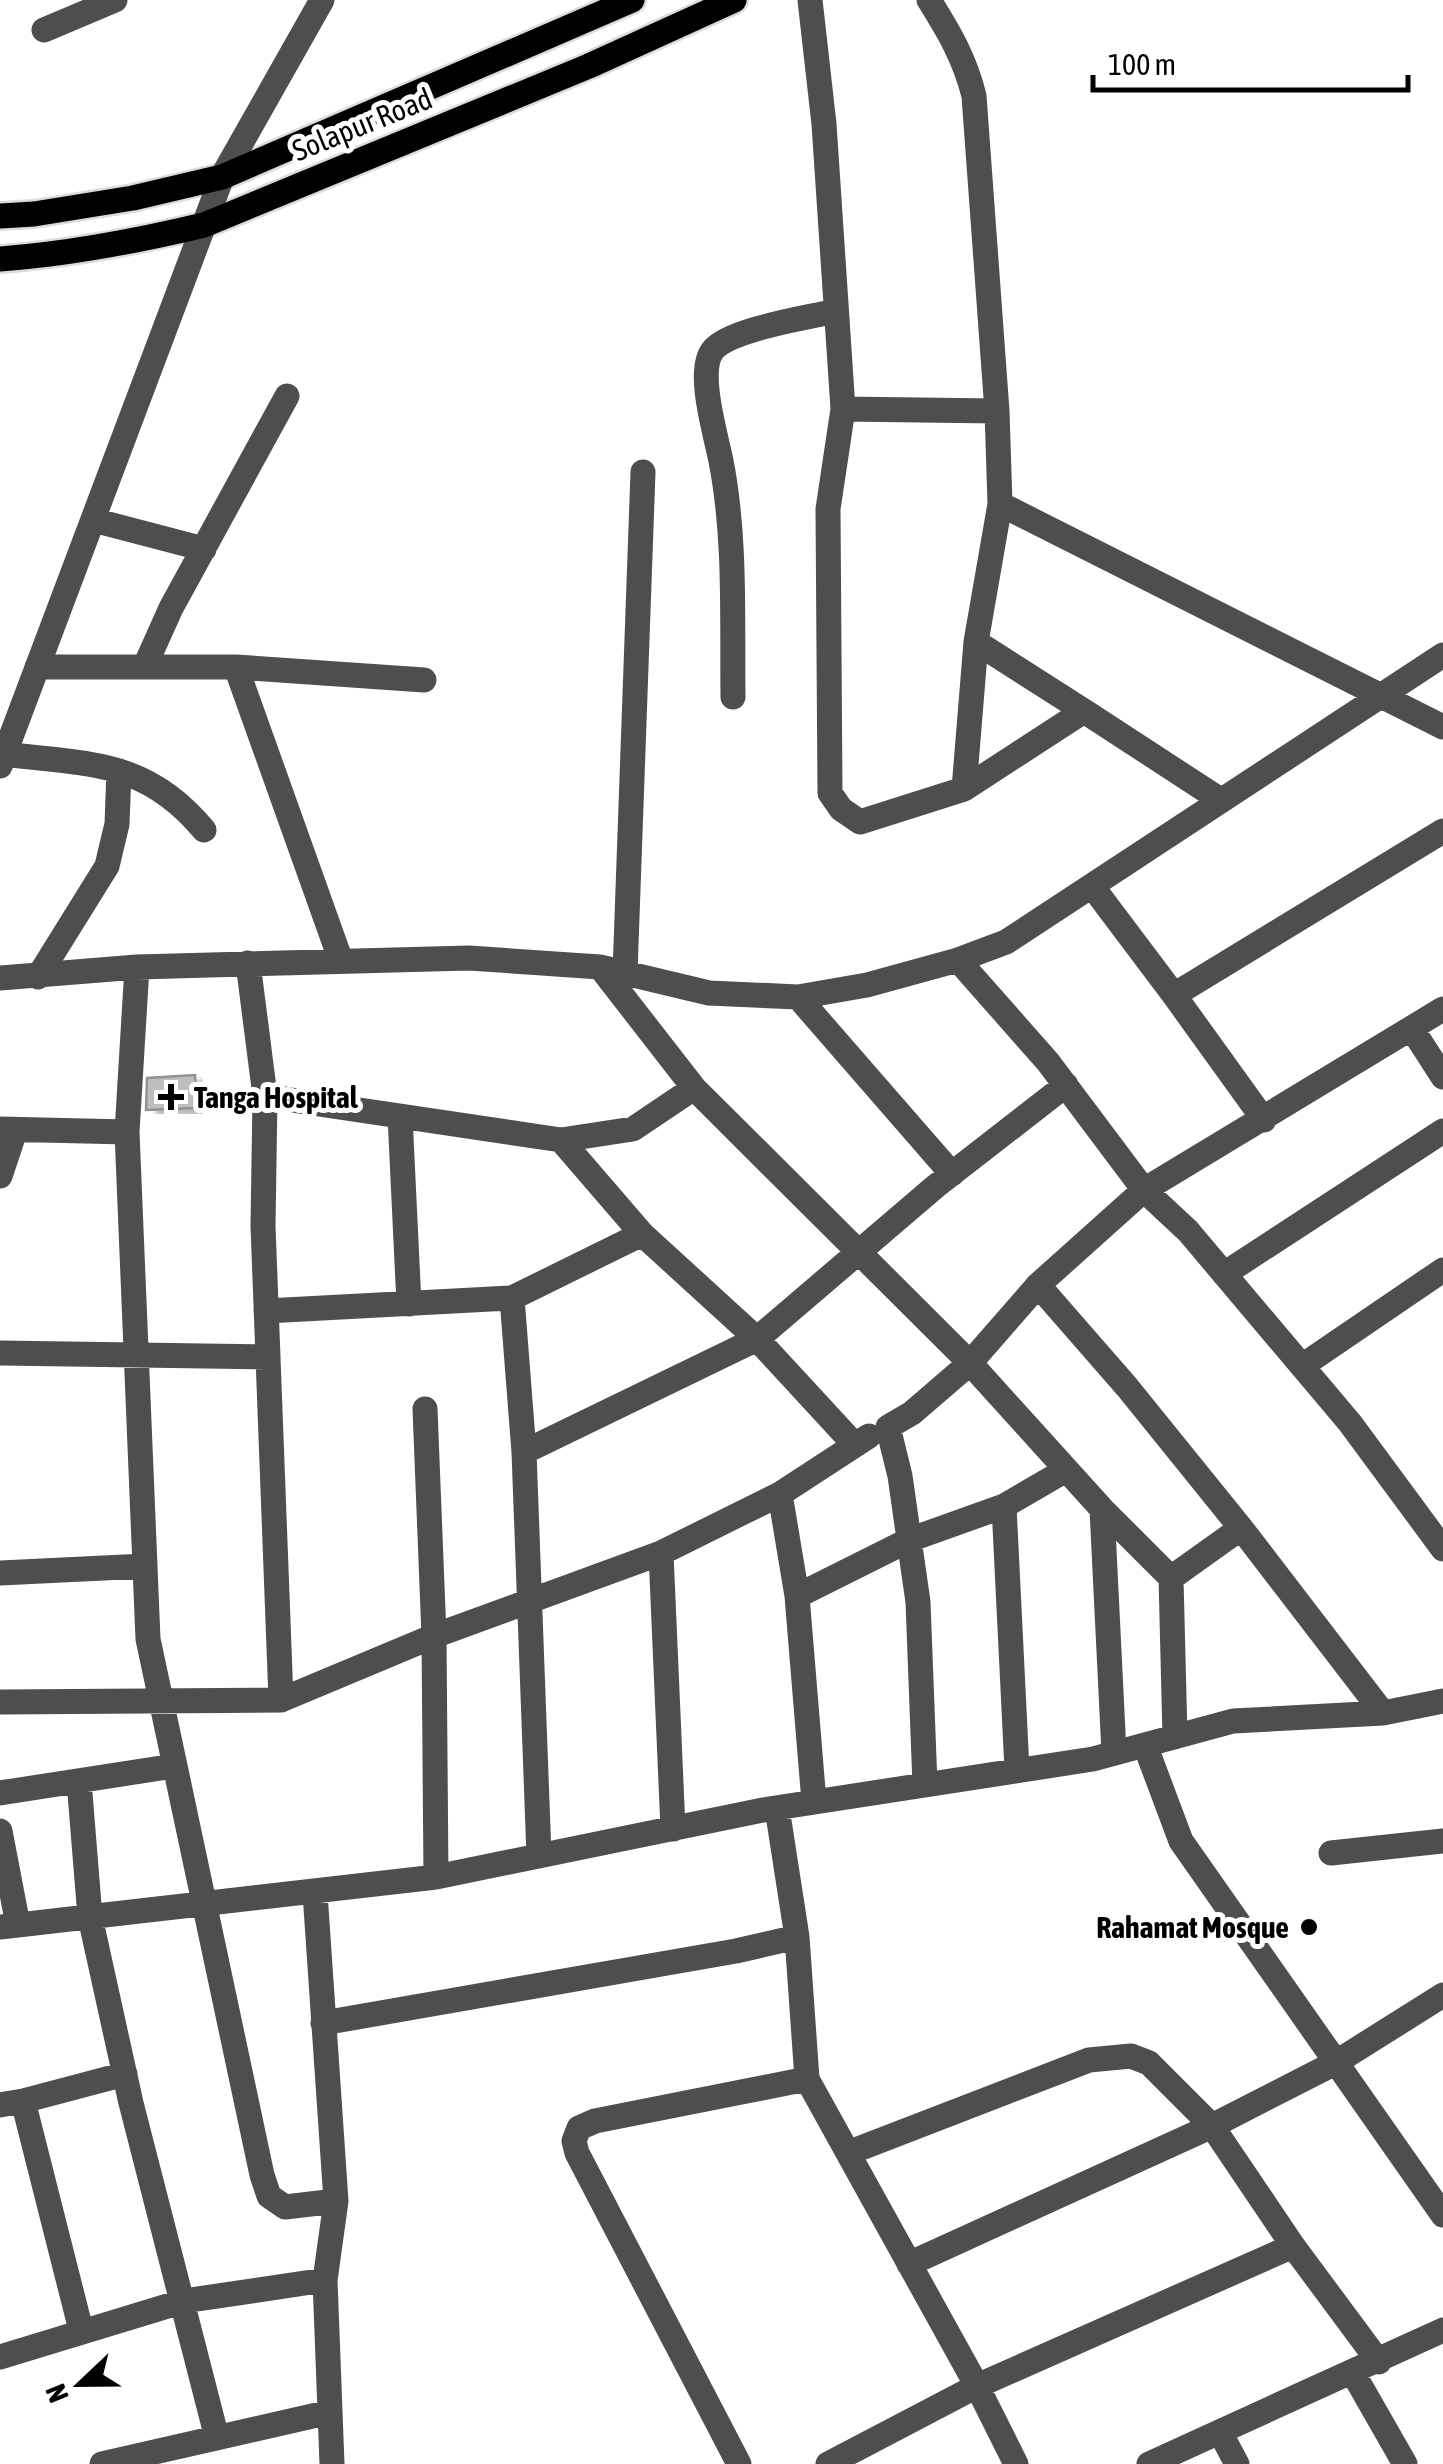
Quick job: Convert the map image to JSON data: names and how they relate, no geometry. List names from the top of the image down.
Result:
{
  "streets": {
    "main road": ["Solapur Road"]
  },
  "places": {
    "health": ["Tanga Hospital"],
    "other": ["Rahamat Mosque"]
  },
  "scale_bar": "100 m",
  "north": "left"
}
